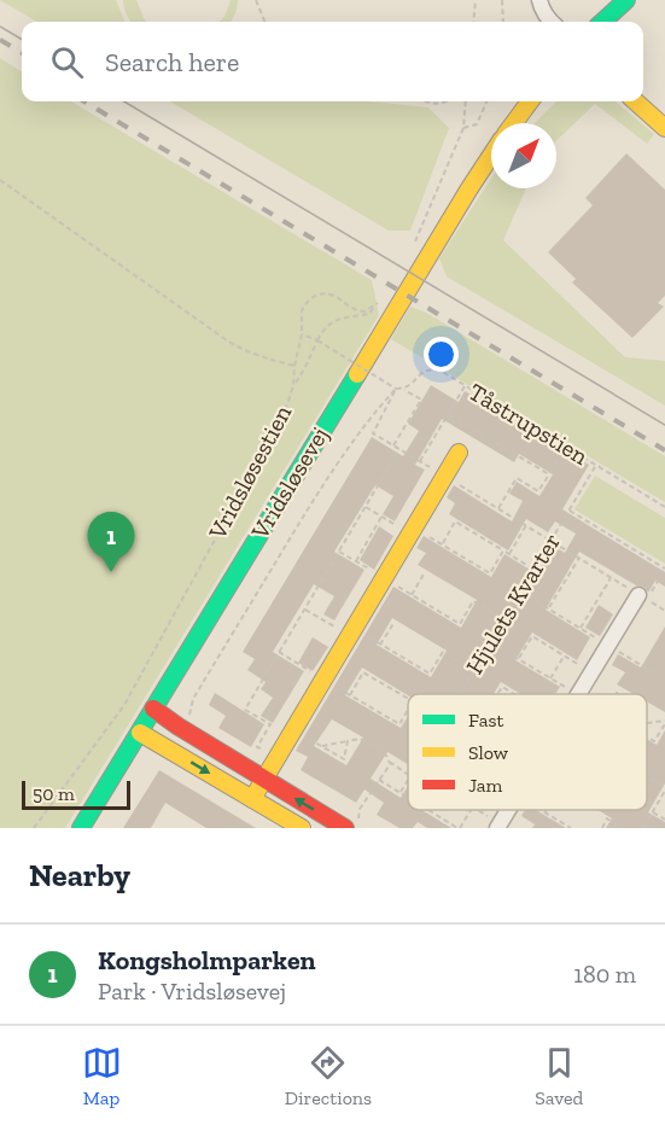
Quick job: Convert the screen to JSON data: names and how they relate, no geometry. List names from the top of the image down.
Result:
{
  "streets": {
    "street": ["Vridsløsevej"],
    "path": ["Tåstrupstien", "Vridsløsestien", "Hjulets Kvarter"]
  },
  "crossings": [
    ["Tåstrupstien", "Hjulets Kvarter"]
  ],
  "legend": ["Fast", "Slow", "Jam"],
  "scale_bar": "50 m",
  "north": "top right",
  "page": {
    "search": "Search here",
    "pins": "1",
    "scale": "50 m",
    "heading": "Nearby",
    "list": [
      {
        "mark": "1",
        "name": "Kongsholmparken",
        "note": "Park · Vridsløsevej",
        "value": "180 m"
      }
    ],
    "nav": ["Map", "Directions", "Saved"]
  }
}
